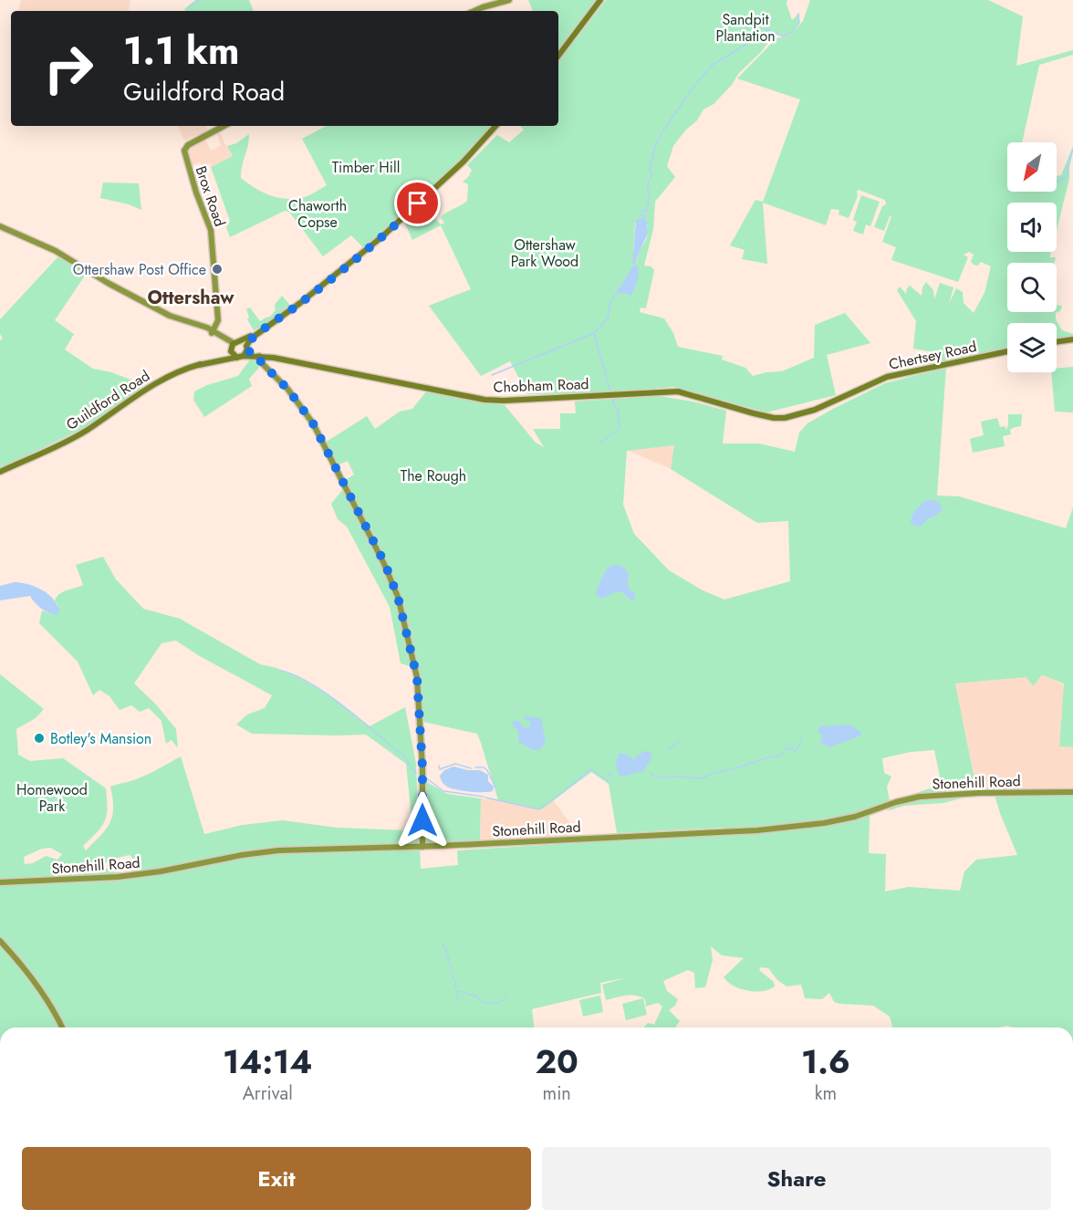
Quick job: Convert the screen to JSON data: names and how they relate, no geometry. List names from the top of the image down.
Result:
{
  "streets": {
    "main road": ["Chertsey Road", "Chobham Road", "Guildford Road"],
    "street": ["Brox Road", "Stonehill Road"]
  },
  "crossings": [
    ["Chertsey Road", "Chobham Road"],
    ["Chobham Road", "Guildford Road"]
  ],
  "districts": ["Ottershaw"],
  "parks": [
    "Sandpit Plantation",
    "Timber Hill",
    "Chaworth Copse",
    "Ottershaw Park Wood",
    "The Rough",
    "Homewood Park"
  ],
  "places": ["Ottershaw Post Office", "Botley's Mansion"],
  "north": "bottom left",
  "page": {
    "turn": ["1.1 km", "Guildford Road"],
    "eta": [
      "14:14",
      "Arrival",
      "20",
      "min",
      "1.6",
      "km"
    ],
    "buttons": ["Exit", "Share"]
  }
}
